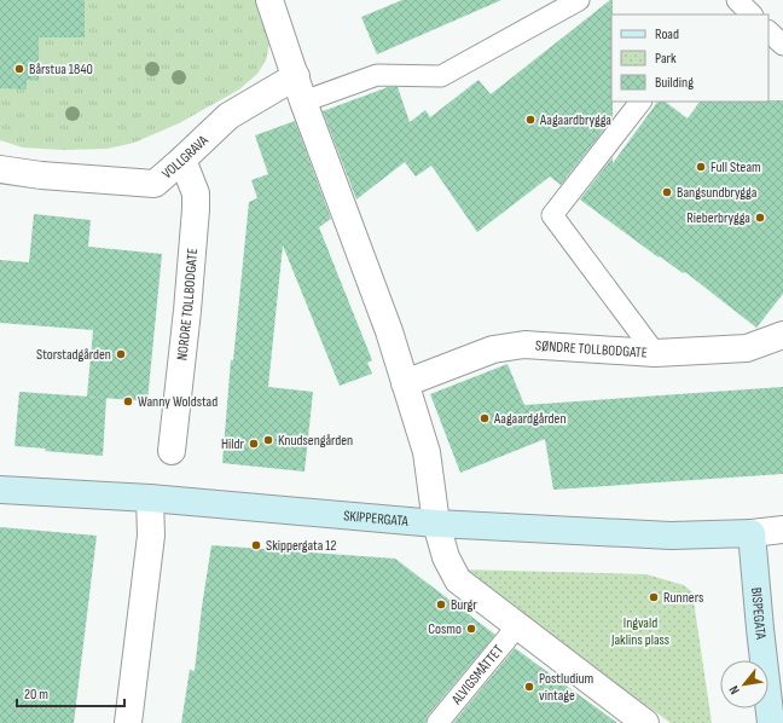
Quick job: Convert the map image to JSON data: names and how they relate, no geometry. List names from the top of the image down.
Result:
{
  "streets": {
    "street": [
      "VOLLGRAVA",
      "NORDRE TOLLBODGATE",
      "SØNDRE TOLLBODGATE",
      "SKIPPERGATA",
      "BISPEGATA"
    ],
    "lane": ["ALVIGSMÅTTET"]
  },
  "crossings": [
    ["VOLLGRAVA", "NORDRE TOLLBODGATE"],
    ["SKIPPERGATA", "BISPEGATA"]
  ],
  "parks": ["Ingvald Jaklins plass"],
  "places": [
    "Bårstua 1840",
    "Aagaardbrygga",
    "Full Steam",
    "Bangsundbrygga",
    "Rieberbrygga",
    "Storstadgården",
    "Wanny Woldstad",
    "Aagaardgården",
    "Knudsengården",
    "Hildr",
    "Skippergata 12",
    "Runners",
    "Burgr",
    "Cosmo",
    "Postludium vintage"
  ],
  "legend": ["Road", "Park", "Building"],
  "scale_bar": "20 m",
  "north": "bottom left"
}
